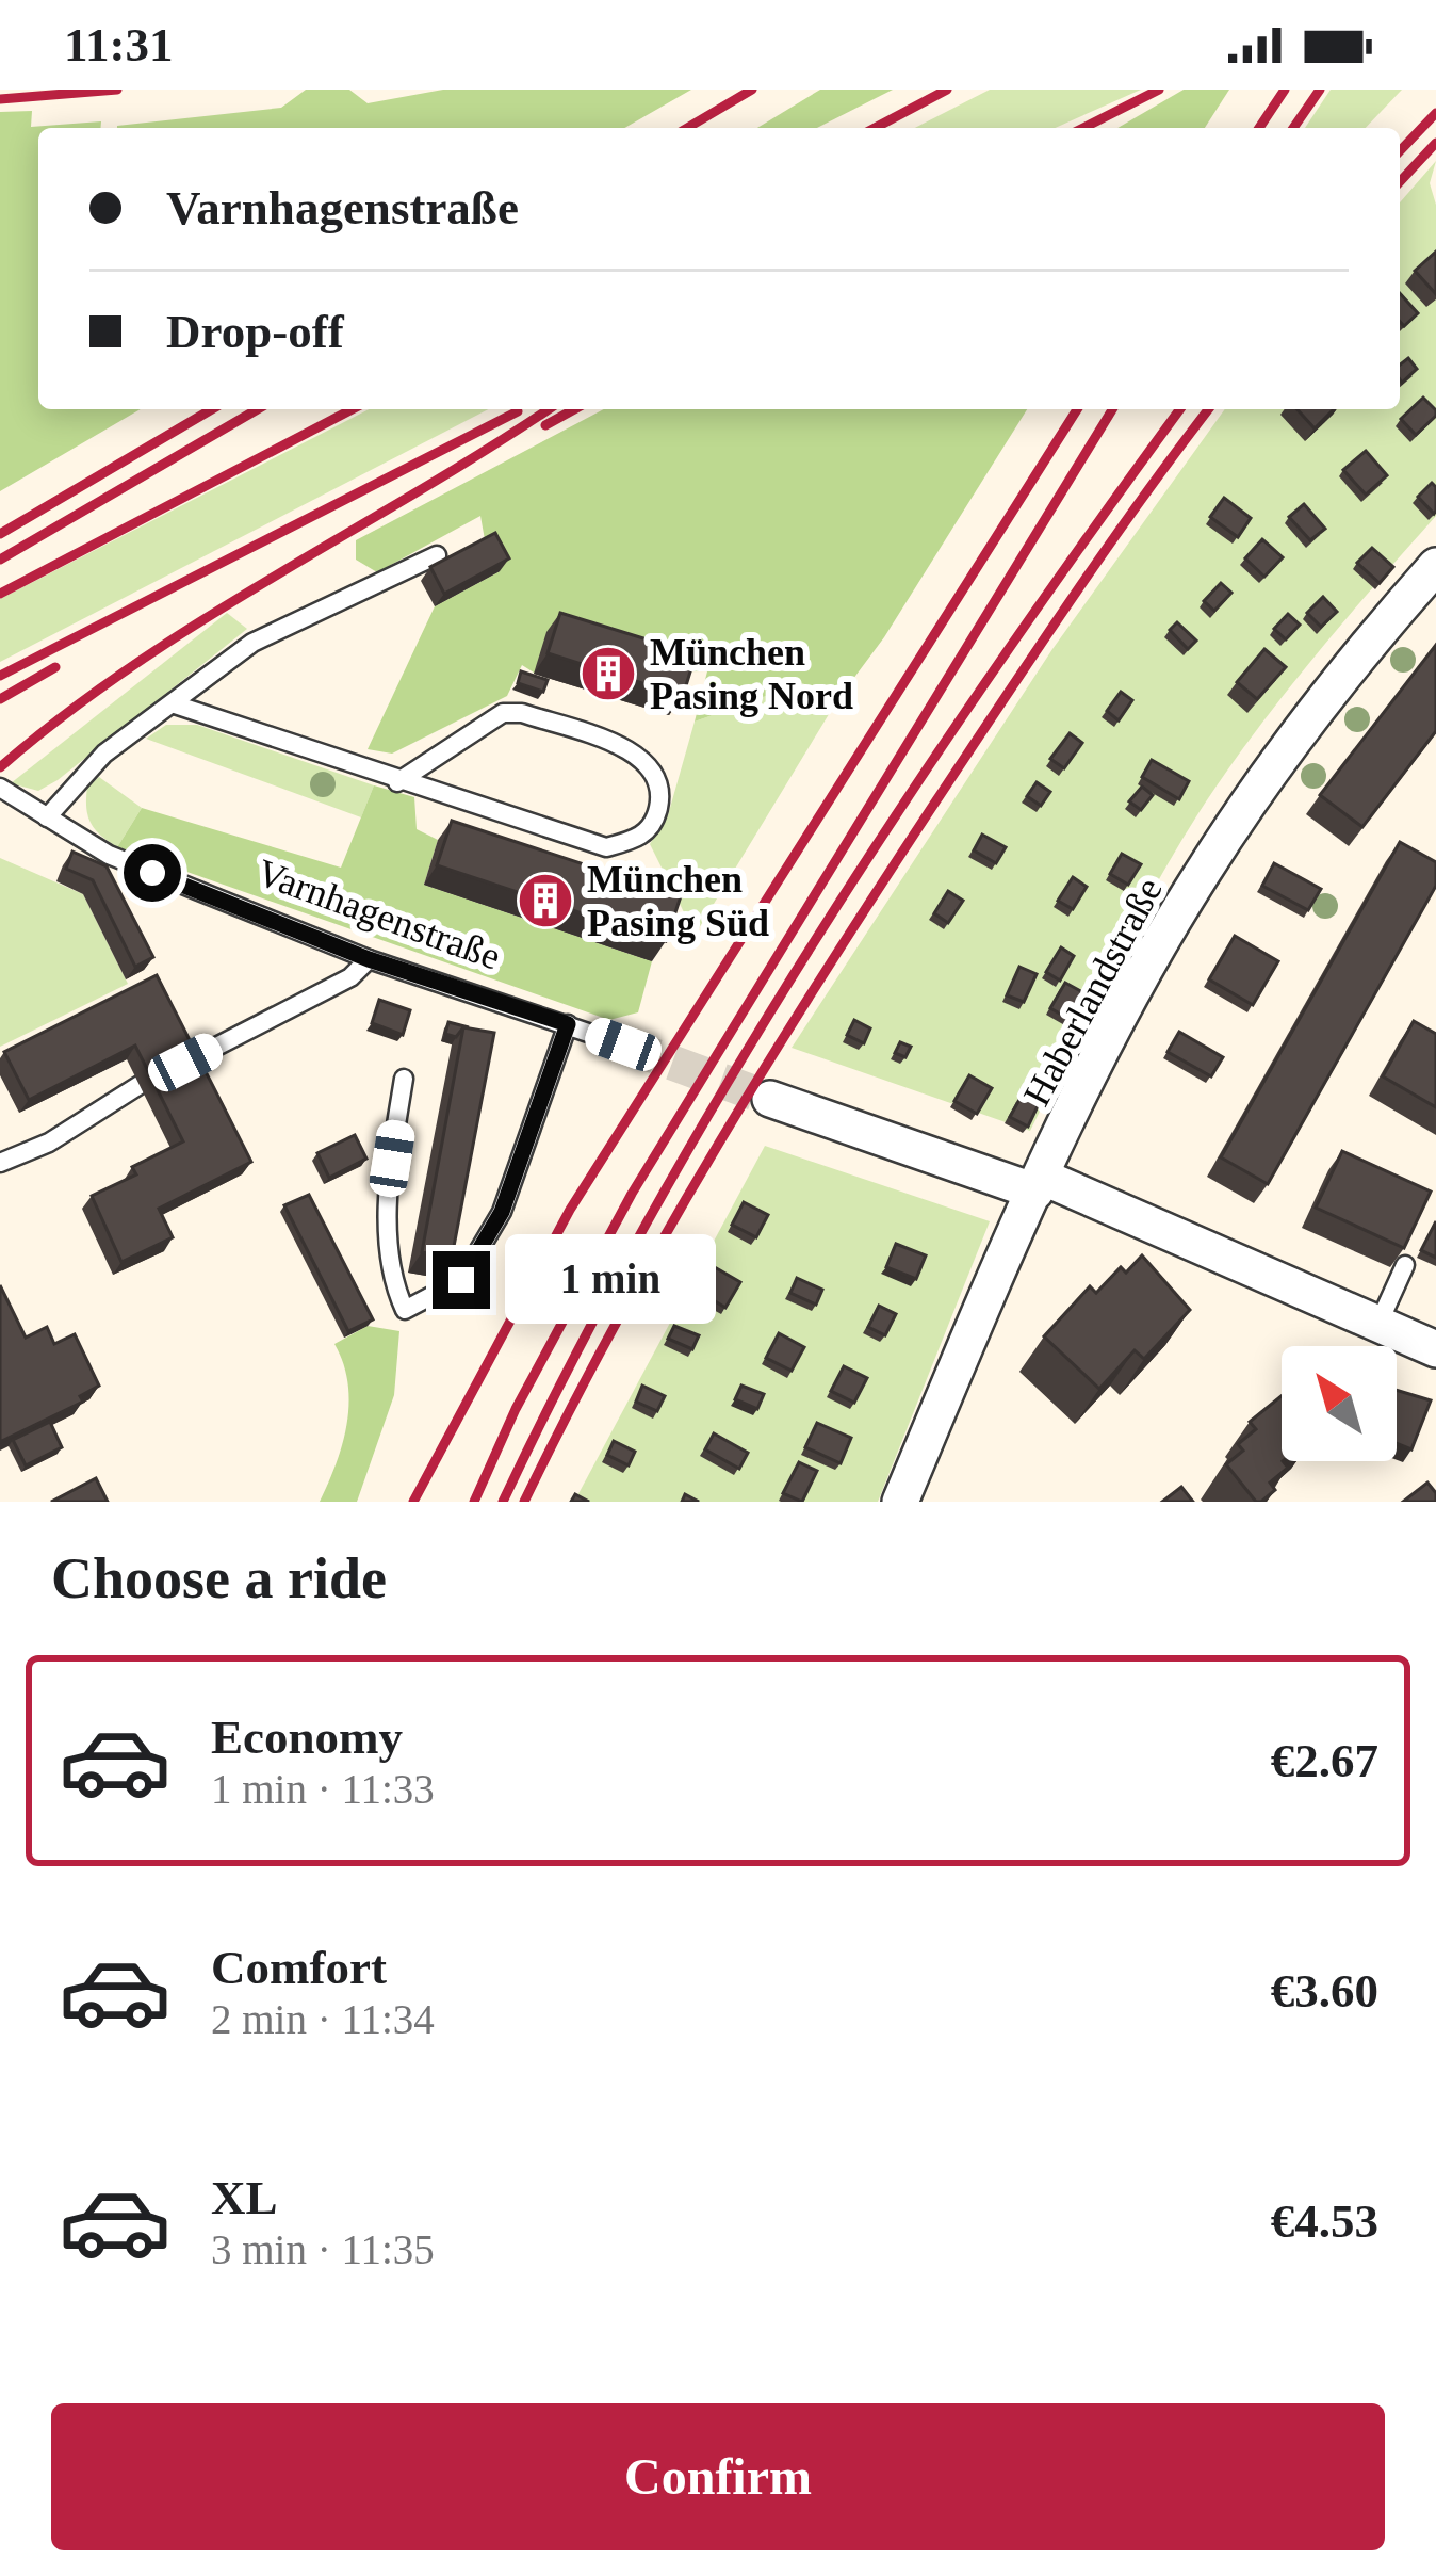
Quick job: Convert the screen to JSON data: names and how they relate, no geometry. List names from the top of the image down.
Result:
{
  "streets": {
    "street": ["Haberlandstraße"],
    "lane": ["Varnhagenstraße"]
  },
  "places": {
    "building": ["München Pasing Nord", "München Pasing Süd"]
  },
  "north": "top left",
  "page": {
    "status": "11:31",
    "banner": ["Varnhagenstraße", "Drop-off"],
    "bubble": "1 min",
    "heading": "Choose a ride",
    "list": [
      {
        "name": "Economy",
        "note": "1 min · 11:33",
        "value": "€2.67"
      },
      {
        "name": "Comfort",
        "note": "2 min · 11:34",
        "value": "€3.60"
      },
      {
        "name": "XL",
        "note": "3 min · 11:35",
        "value": "€4.53"
      }
    ],
    "buttons": "Confirm"
  }
}
